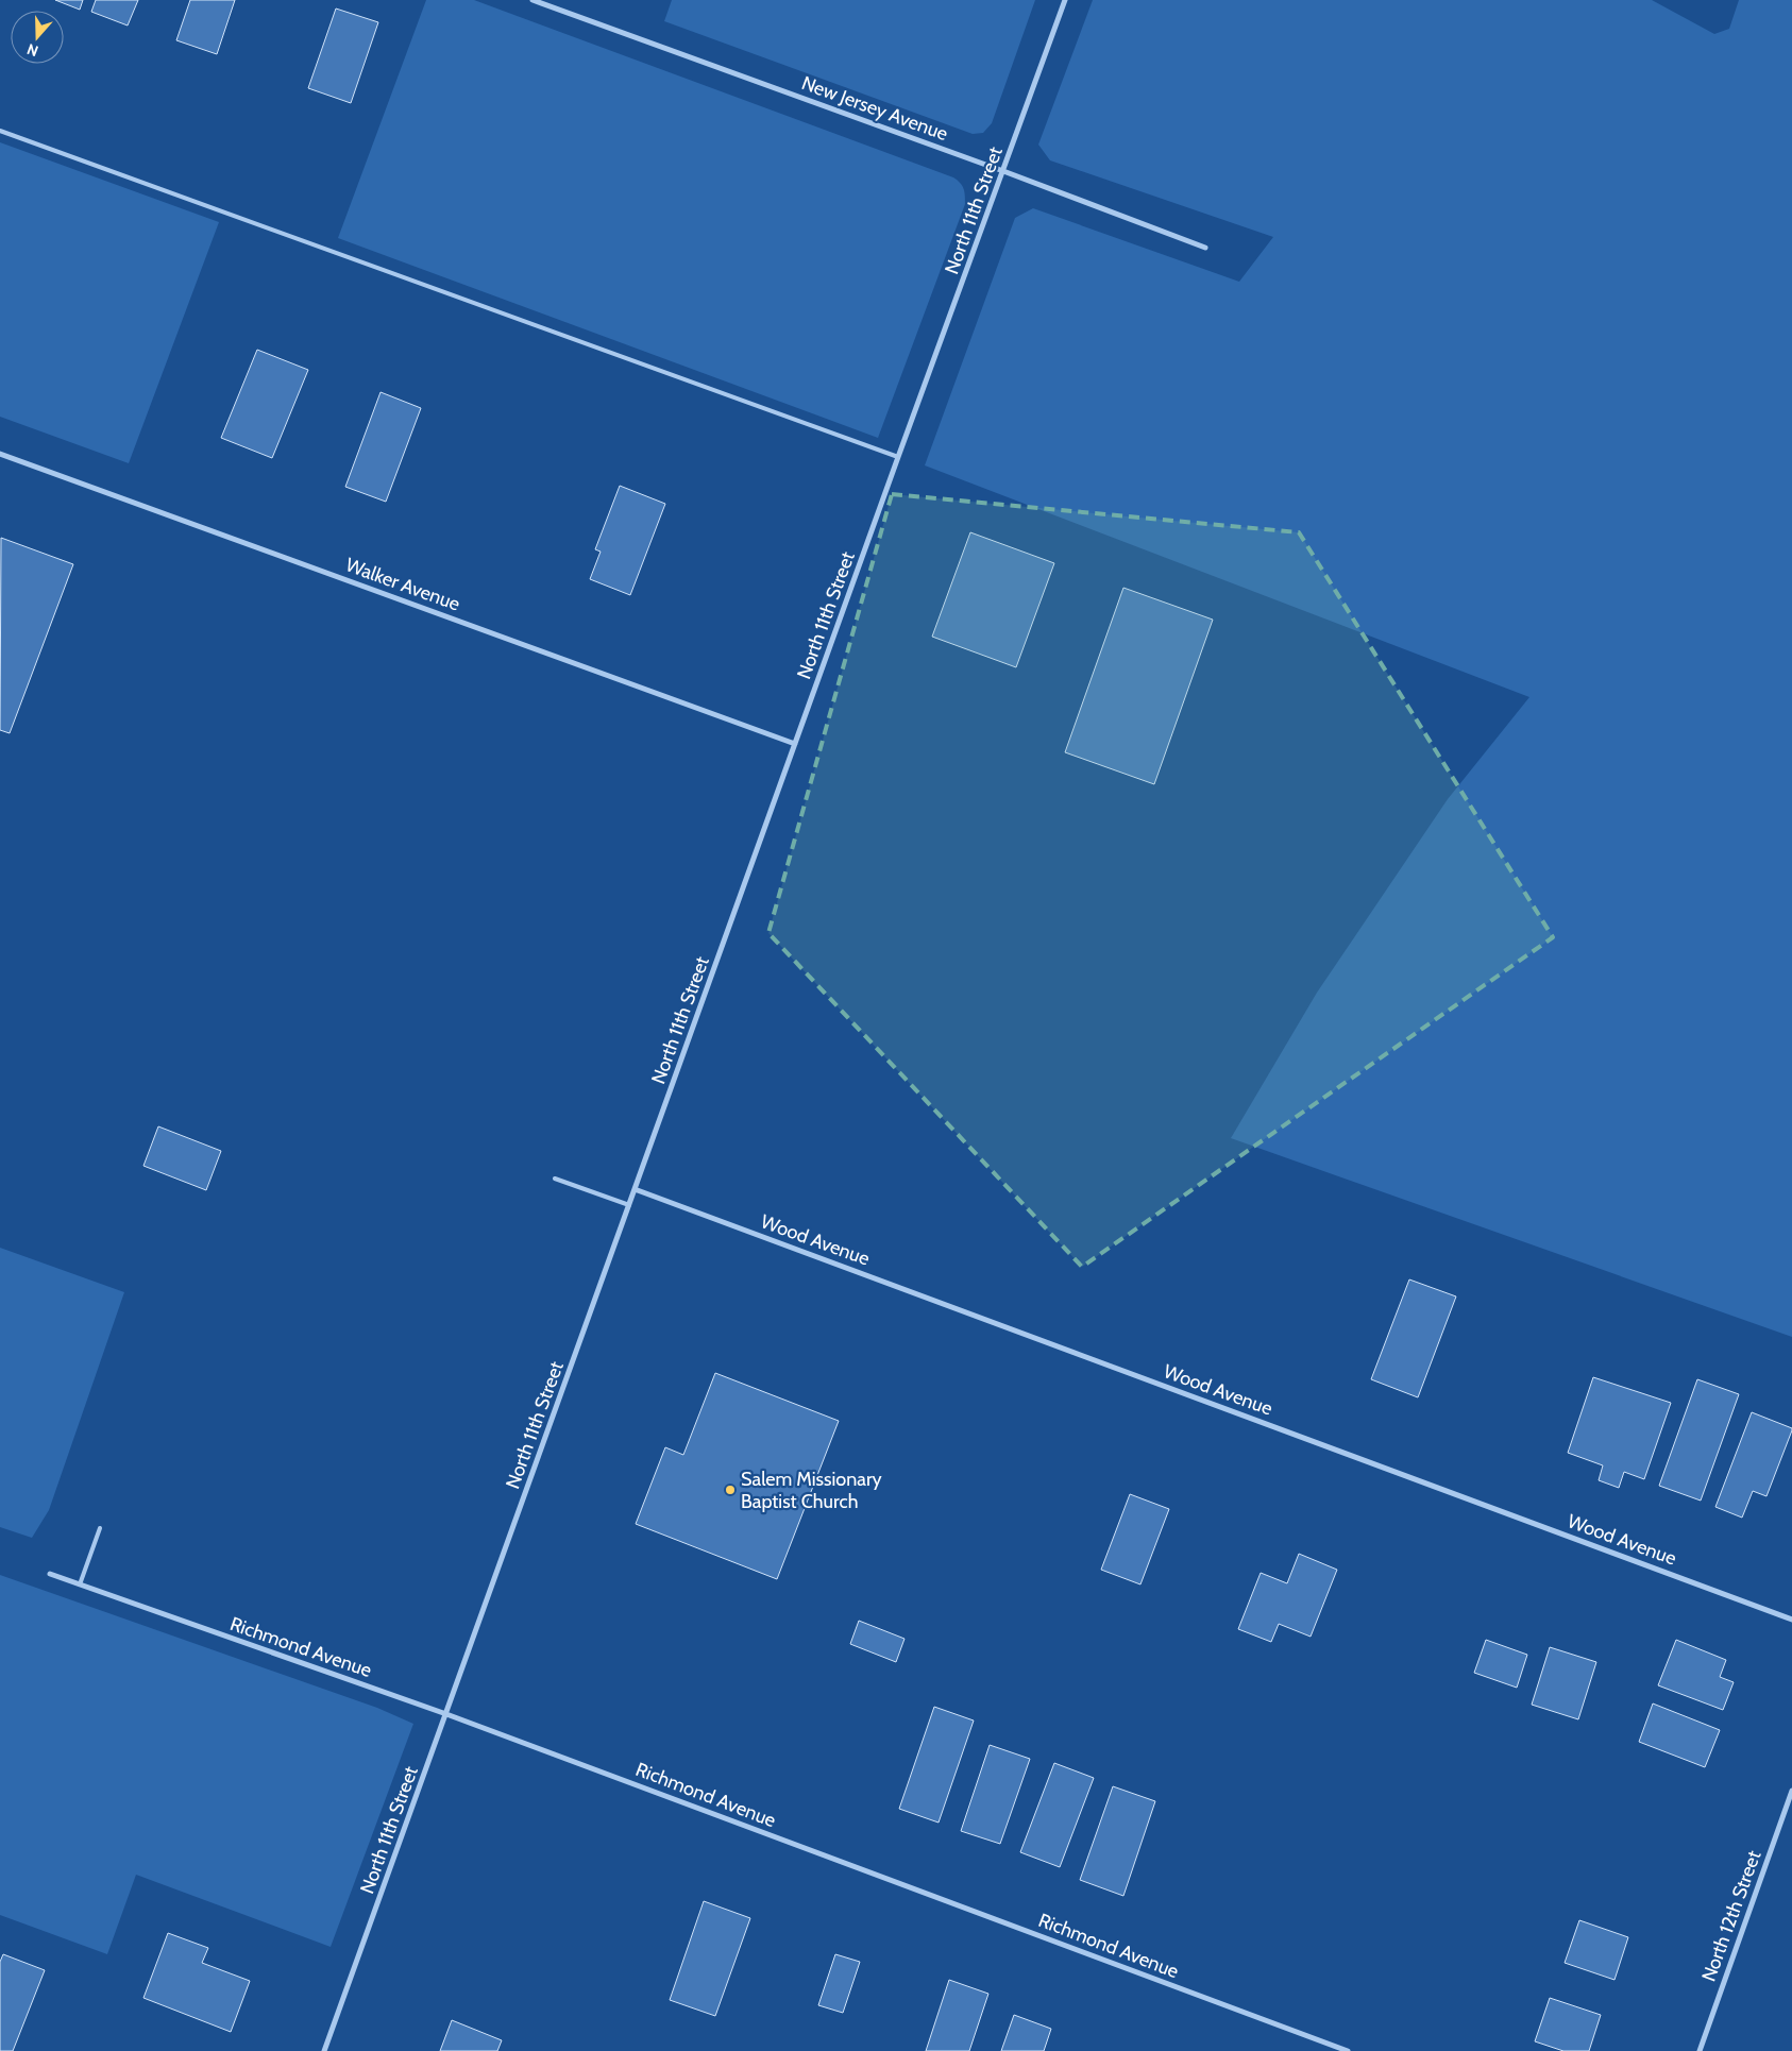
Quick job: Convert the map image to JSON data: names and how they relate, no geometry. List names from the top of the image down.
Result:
{
  "streets": {
    "street": [
      "New Jersey Avenue",
      "North 11th Street",
      "Walker Avenue",
      "Wood Avenue",
      "Richmond Avenue",
      "North 12th Street"
    ]
  },
  "crossings": [
    ["New Jersey Avenue", "North 11th Street"],
    ["North 11th Street", "Walker Avenue"],
    ["North 11th Street", "Wood Avenue"],
    ["North 11th Street", "Richmond Avenue"]
  ],
  "places": ["Salem Missionary Baptist Church"],
  "north": "bottom"
}
